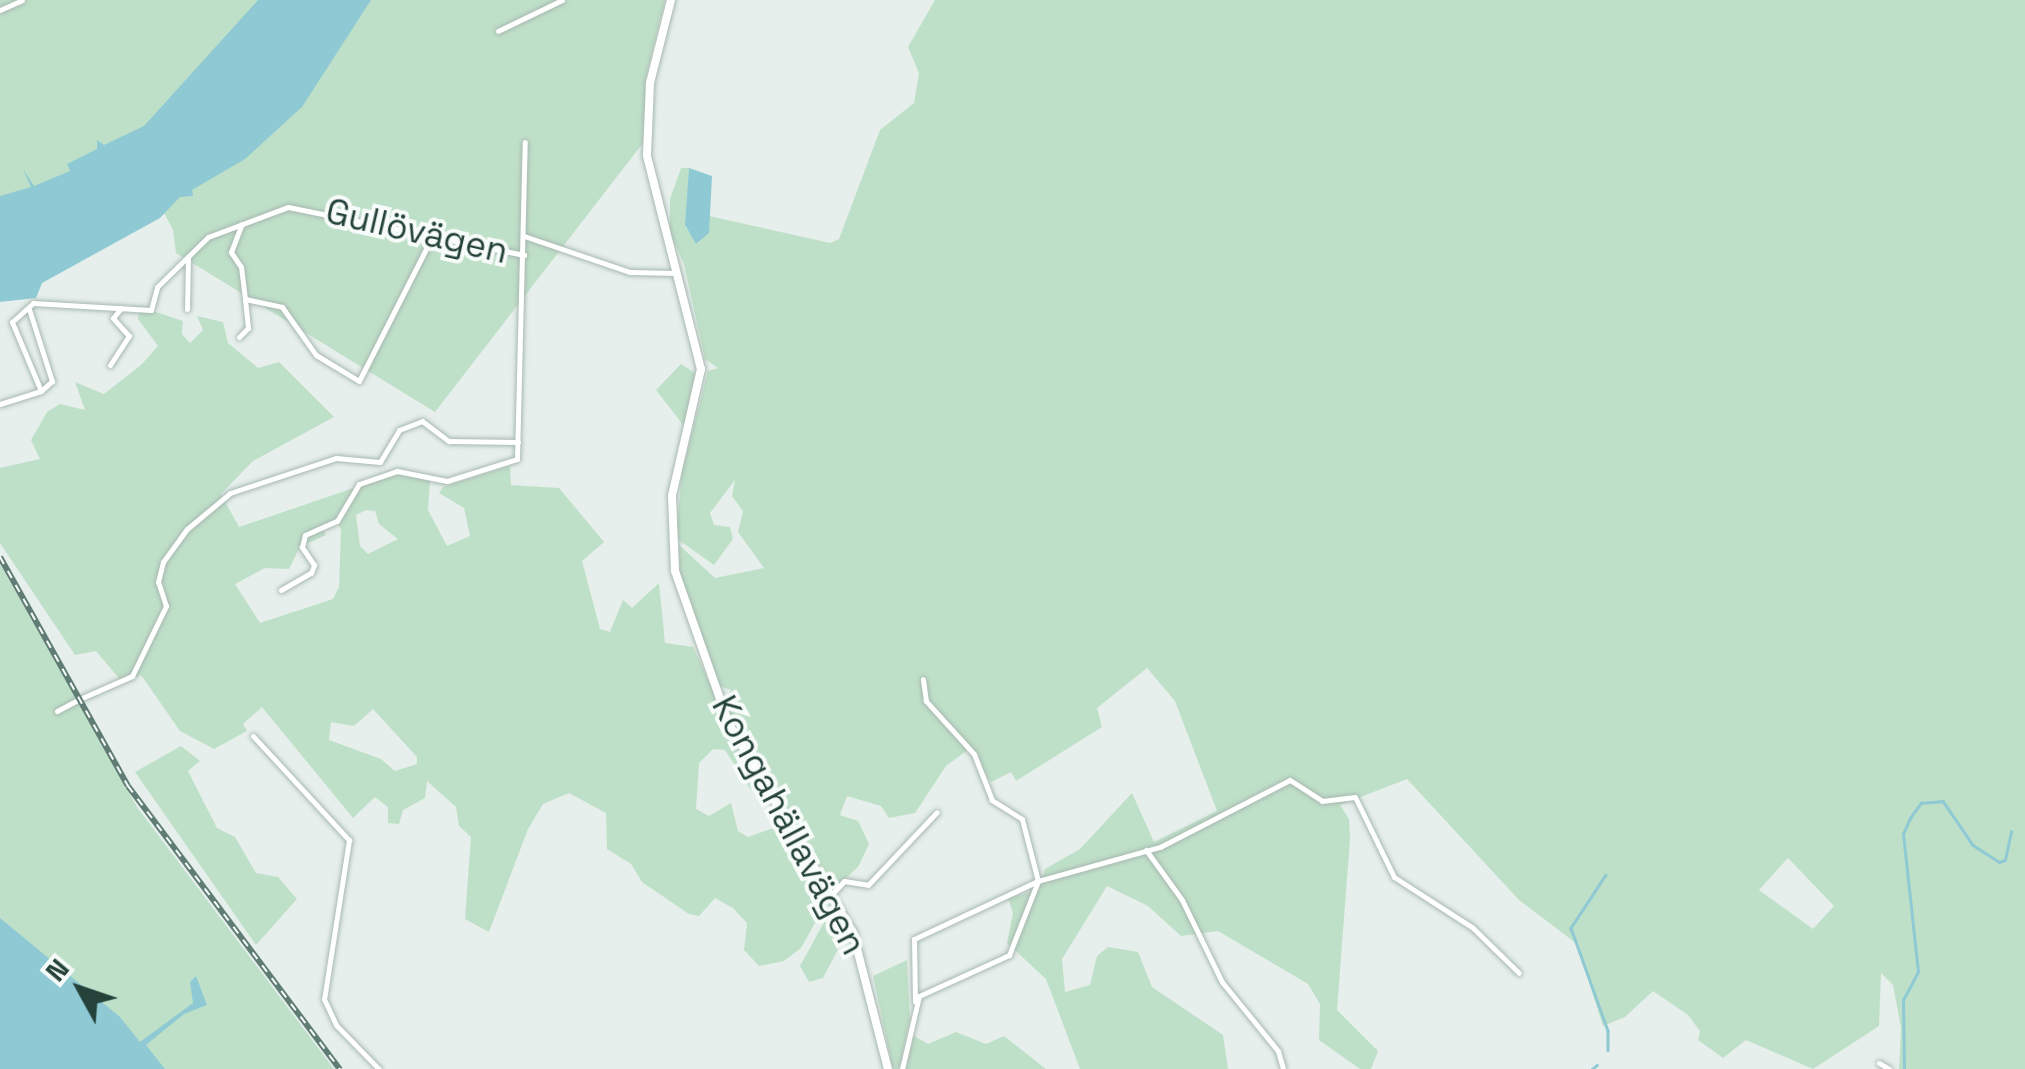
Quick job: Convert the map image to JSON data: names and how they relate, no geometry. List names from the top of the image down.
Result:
{
  "streets": {
    "main road": ["Kongahällavägen"],
    "street": ["Gullövägen"]
  },
  "crossings": [
    ["Gullövägen", "Kongahällavägen"]
  ],
  "north": "top left"
}
